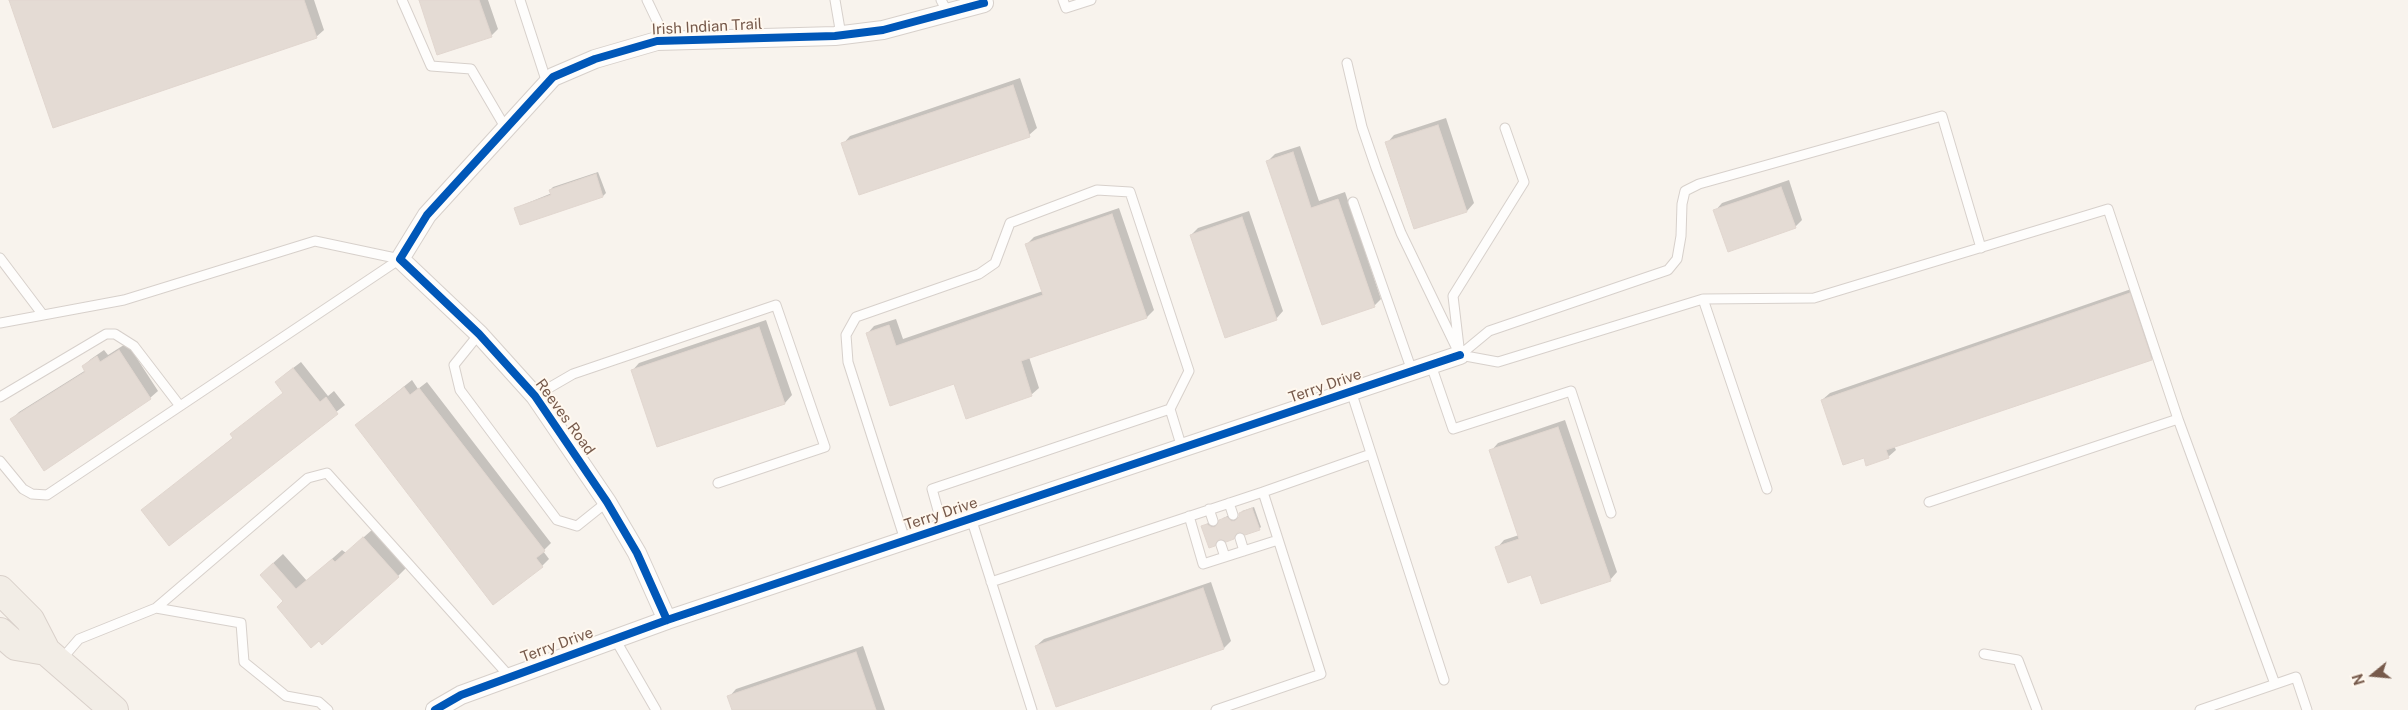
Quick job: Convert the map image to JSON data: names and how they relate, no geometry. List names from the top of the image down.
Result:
{
  "streets": {
    "street": ["Irish Indian Trail", "Terry Drive", "Reeves Road"]
  },
  "crossings": [
    ["Irish Indian Trail", "Reeves Road"],
    ["Terry Drive", "Reeves Road"]
  ],
  "north": "left"
}
